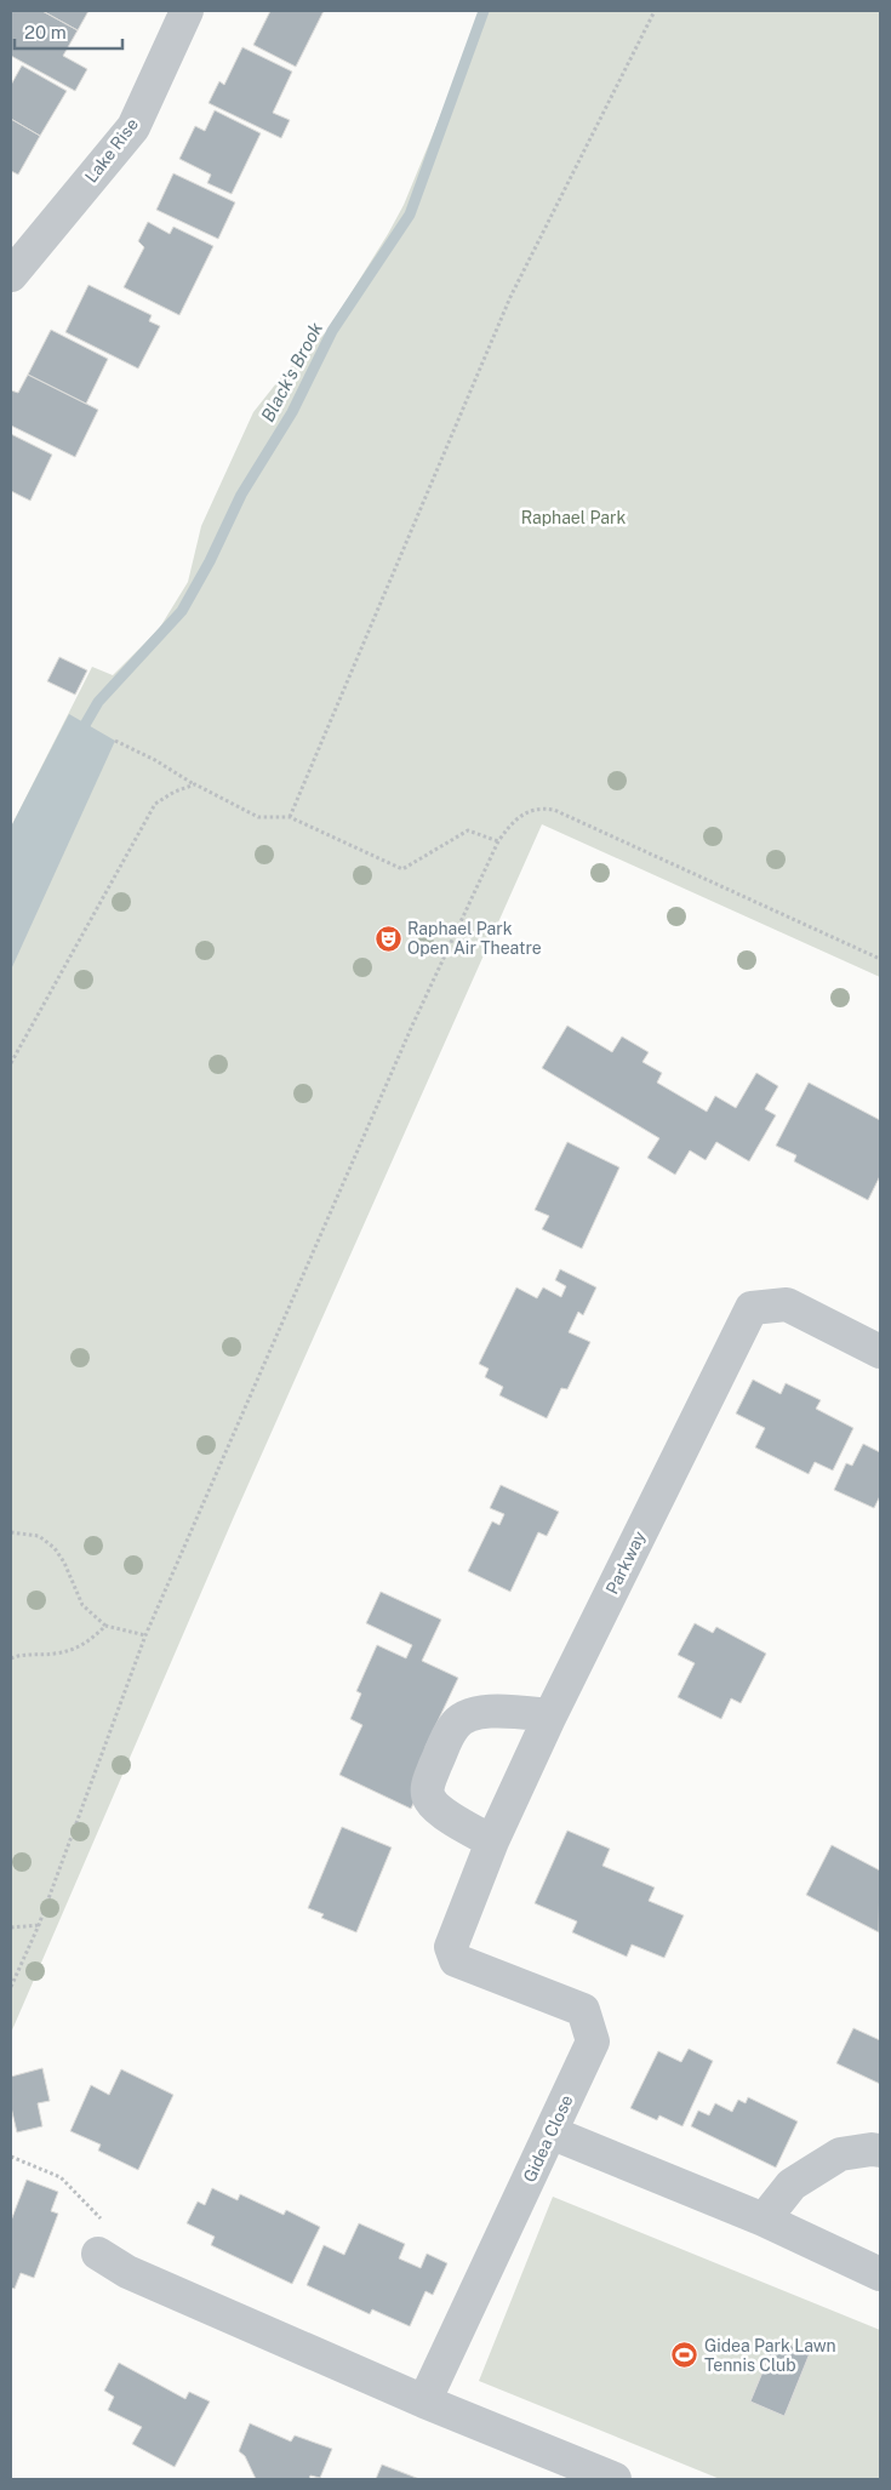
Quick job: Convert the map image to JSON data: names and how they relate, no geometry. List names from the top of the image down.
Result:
{
  "streets": {
    "street": ["Lake Rise", "Parkway", "Gidea Close"]
  },
  "crossings": [
    ["Parkway", "Gidea Close"]
  ],
  "water": ["Black's Brook"],
  "parks": ["Raphael Park"],
  "places": {
    "theatre": ["Raphael Park Open Air Theatre"],
    "sports": ["Gidea Park Lawn Tennis Club"]
  },
  "scale_bar": "20 m"
}
